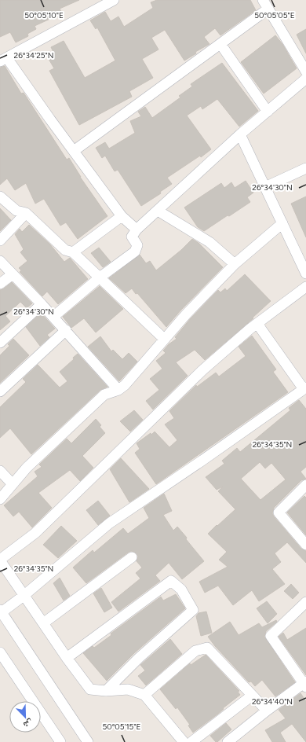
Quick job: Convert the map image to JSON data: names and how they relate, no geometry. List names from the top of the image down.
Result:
{
  "north": "bottom right",
  "coordinates": [
    "50°05'10\"E",
    "50°05'05\"E",
    "26°34'25\"N",
    "26°34'30\"N",
    "26°34'35\"N",
    "26°34'40\"N",
    "50°05'15\"E"
  ]
}
